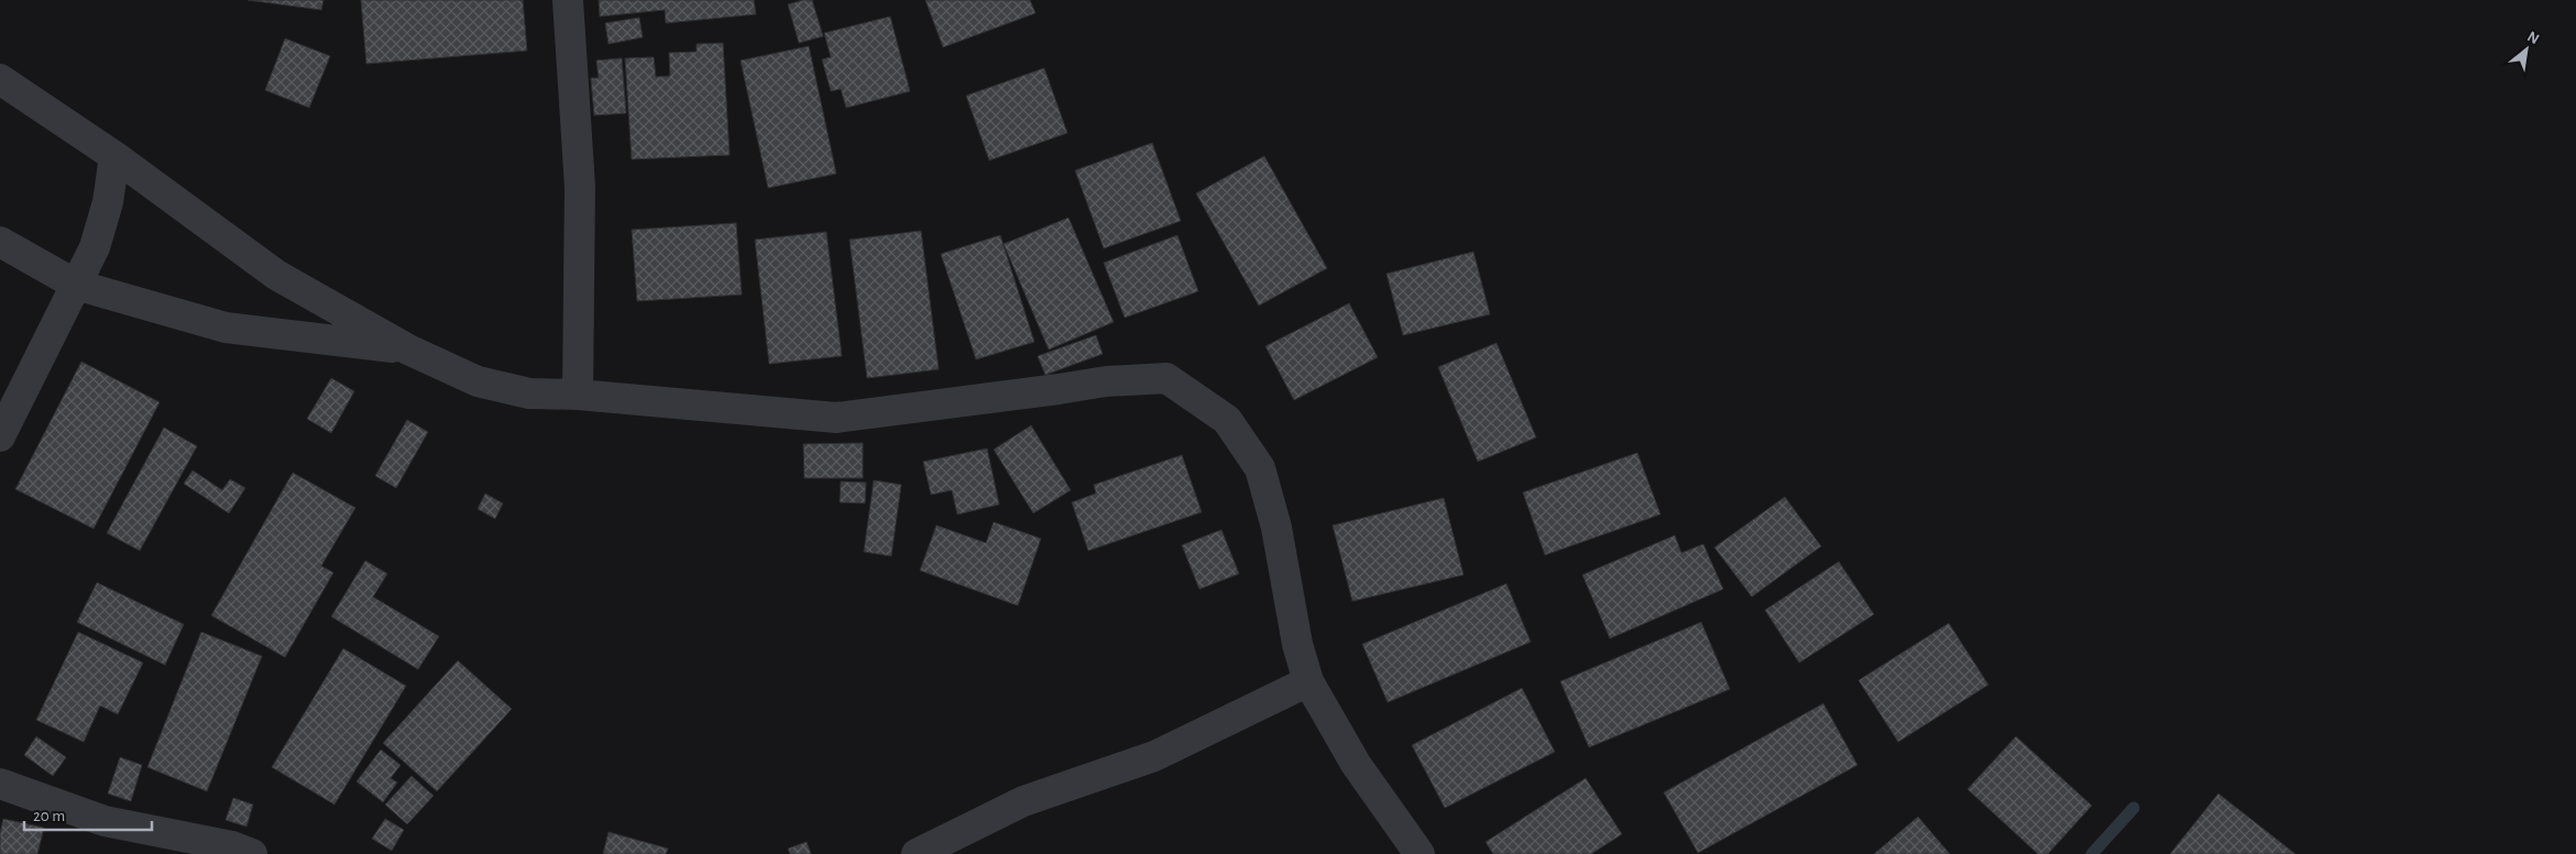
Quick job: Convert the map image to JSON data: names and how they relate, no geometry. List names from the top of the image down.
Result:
{
  "scale_bar": "20 m",
  "north": "top right"
}
